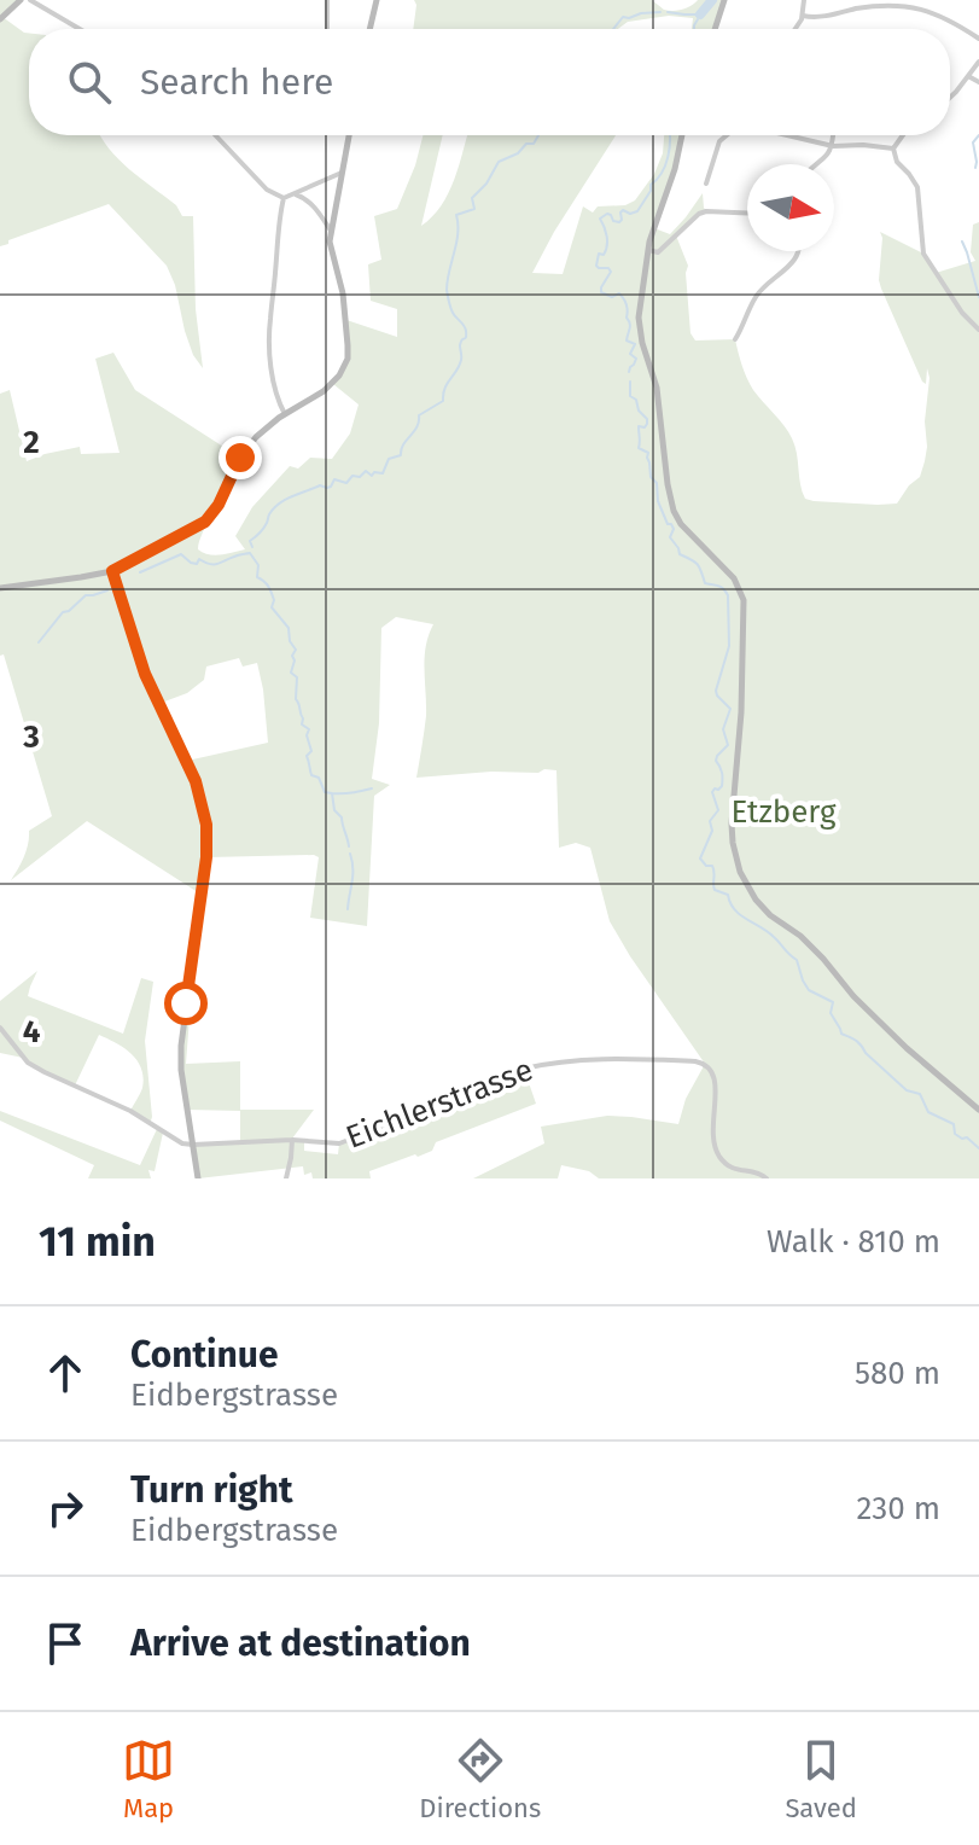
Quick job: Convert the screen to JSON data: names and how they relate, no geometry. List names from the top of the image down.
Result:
{
  "streets": {
    "street": ["Eichlerstrasse"]
  },
  "parks": ["Etzberg"],
  "north": "right",
  "page": {
    "search": "Search here",
    "heading": ["11 min", "Walk · 810 m"],
    "list": [
      ["Continue", "Eidbergstrasse", "580 m"],
      ["Turn right", "Eidbergstrasse", "230 m"],
      "Arrive at destination"
    ],
    "nav": ["Map", "Directions", "Saved"]
  },
  "grid": {
    "rows": ["2", "3", "4"]
  }
}
